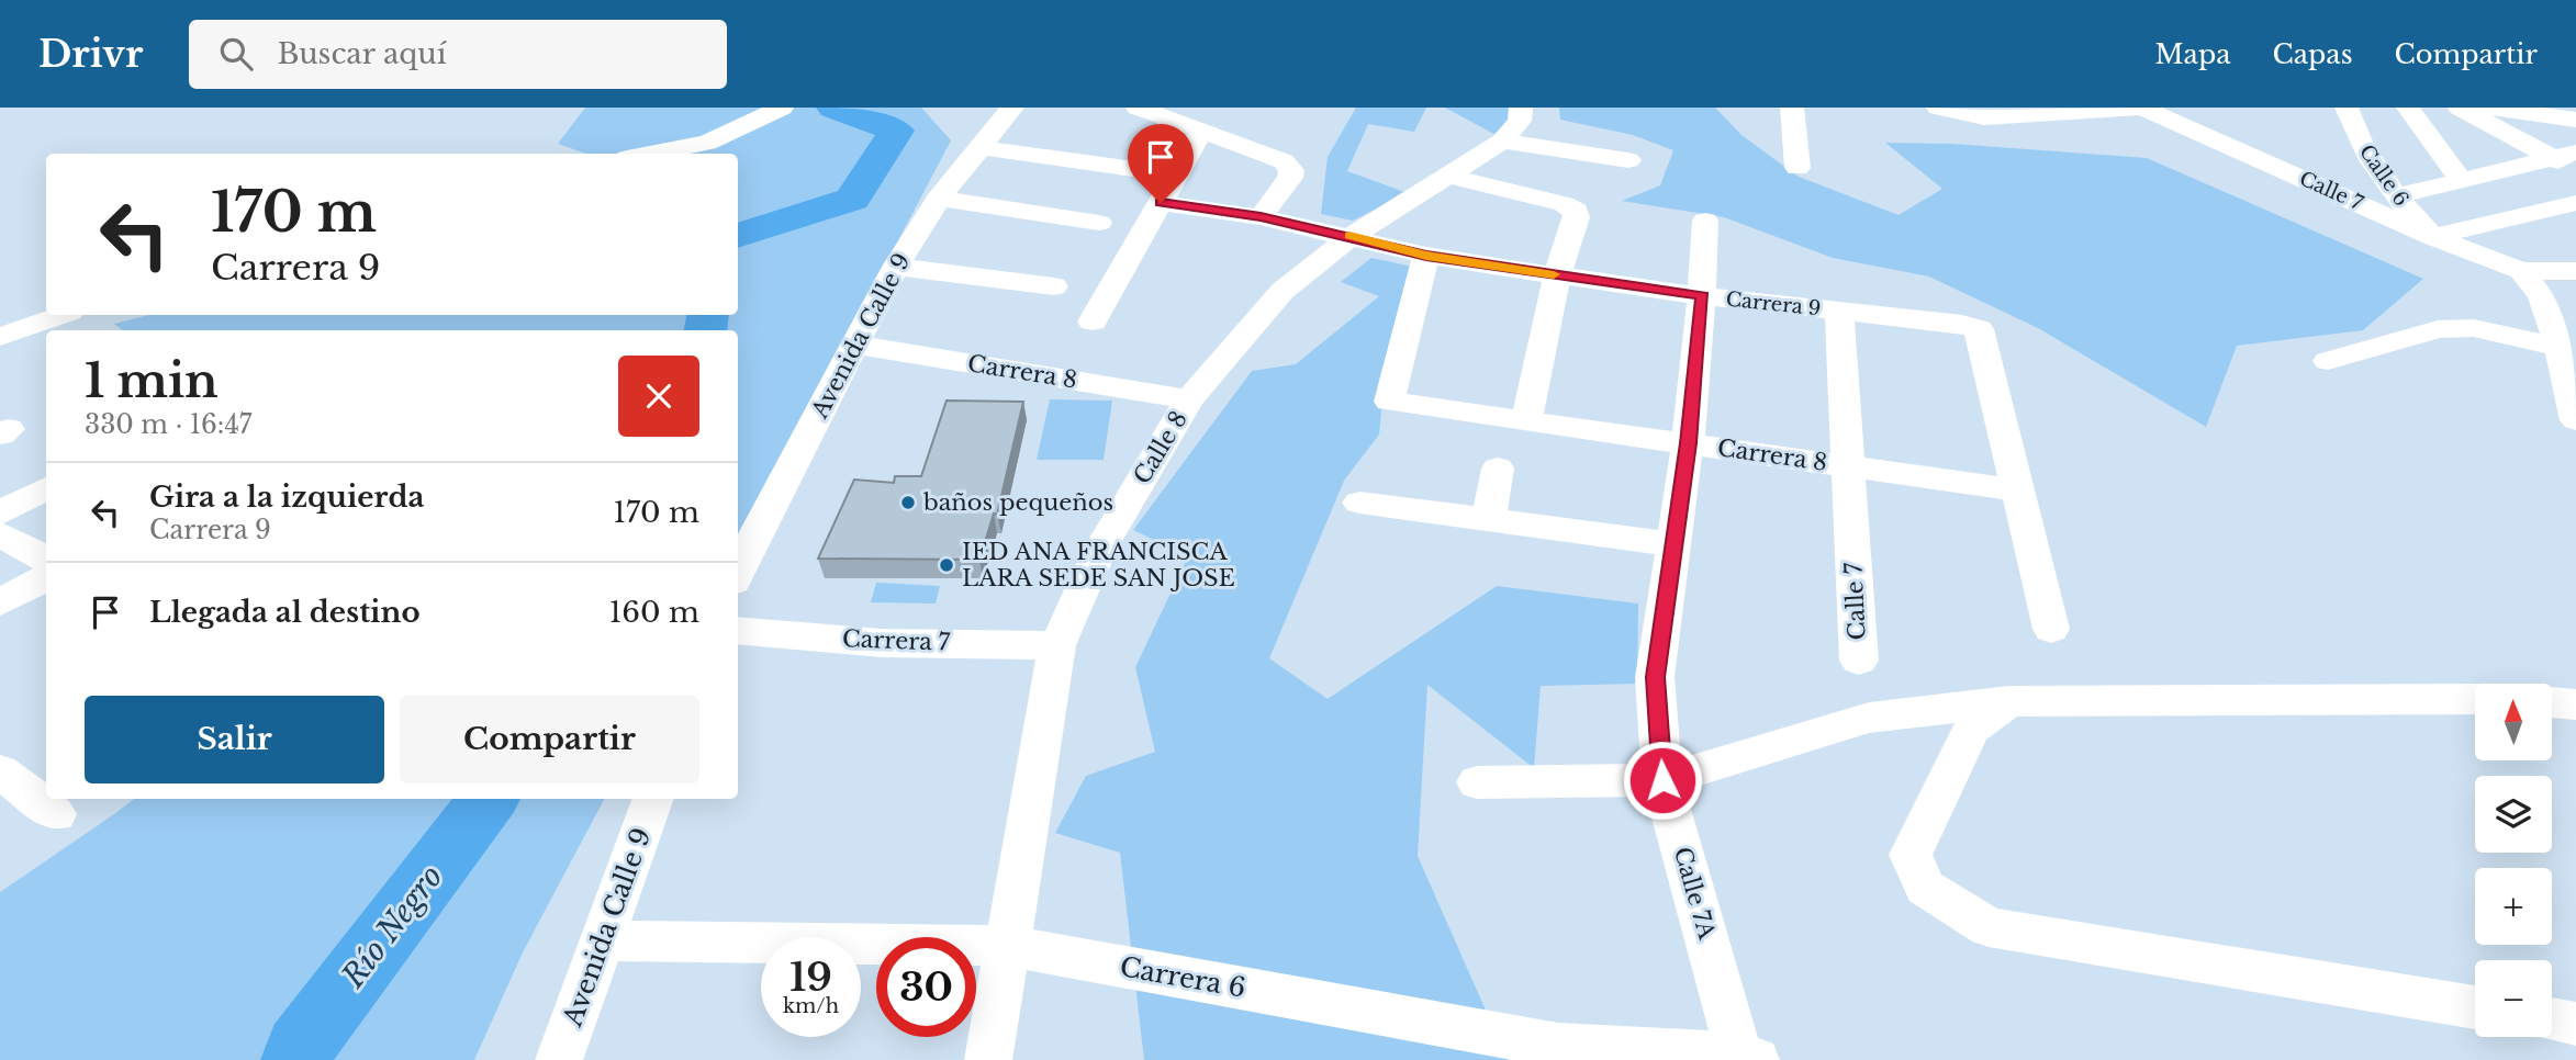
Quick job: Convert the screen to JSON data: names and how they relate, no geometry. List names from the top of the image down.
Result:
{
  "streets": {
    "street": [
      "Calle 6",
      "Calle 7",
      "Carrera 9",
      "Avenida Calle 9",
      "Carrera 8",
      "Calle 8",
      "Carrera 7",
      "Calle 7A",
      "Carrera 6"
    ]
  },
  "crossings": [
    ["Calle 6", "Calle 7"],
    ["Calle 7", "Carrera 9"],
    ["Calle 7", "Carrera 8"],
    ["Carrera 9", "Carrera 8"],
    ["Carrera 9", "Calle 8"],
    ["Carrera 9", "Calle 7A"],
    ["Avenida Calle 9", "Carrera 8"],
    ["Avenida Calle 9", "Carrera 6"],
    ["Carrera 8", "Calle 8"],
    ["Carrera 8", "Calle 7A"],
    ["Calle 8", "Carrera 7"],
    ["Calle 8", "Carrera 6"],
    ["Calle 7A", "Carrera 6"]
  ],
  "water": ["Río Negro"],
  "places": ["baños pequeños", "IED ANA FRANCISCA LARA SEDE SAN JOSE"],
  "north": "top",
  "page": {
    "header": "Drivr",
    "search": "Buscar aquí",
    "nav": ["Mapa", "Capas", "Compartir"],
    "turn": ["170 m", "Carrera 9"],
    "heading": ["1 min", "330 m · 16:47"],
    "list": [
      {
        "name": "Gira a la izquierda",
        "note": "Carrera 9",
        "value": "170 m"
      },
      {
        "name": "Llegada al destino",
        "value": "160 m"
      }
    ],
    "buttons": ["Salir", "Compartir"],
    "map_buttons": ["+", "−"],
    "speed": "19 km/h",
    "limit": "30"
  }
}
